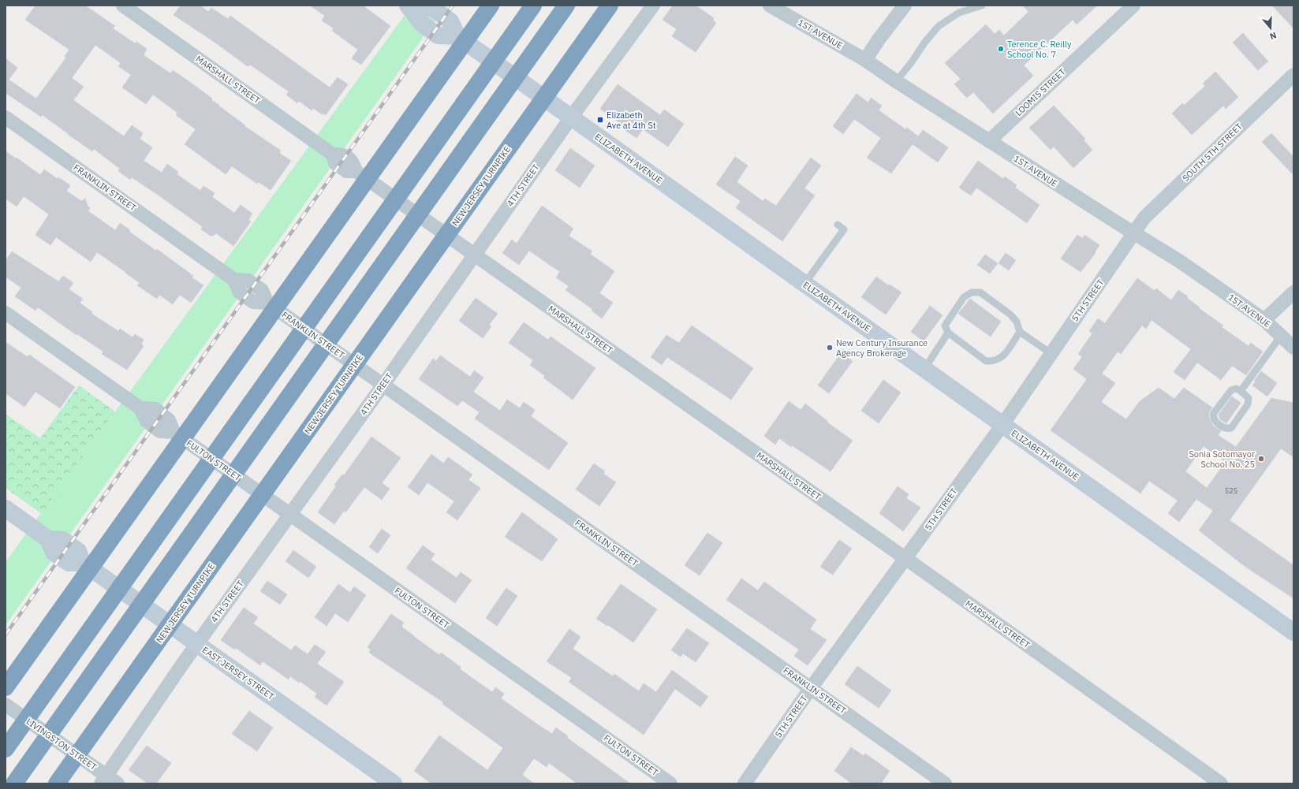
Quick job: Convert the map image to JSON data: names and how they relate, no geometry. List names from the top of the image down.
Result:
{
  "streets": {
    "highway": ["NEW JERSEY TURNPIKE"],
    "street": [
      "1ST AVENUE",
      "MARSHALL STREET",
      "LOOMIS STREET",
      "SOUTH 5TH STREET",
      "ELIZABETH AVENUE",
      "4TH STREET",
      "FRANKLIN STREET",
      "5TH STREET",
      "FULTON STREET",
      "EAST JERSEY STREET",
      "LIVINGSTON STREET"
    ]
  },
  "crossings": [
    ["1ST AVENUE", "LOOMIS STREET"],
    ["1ST AVENUE", "SOUTH 5TH STREET"],
    ["1ST AVENUE", "5TH STREET"],
    ["MARSHALL STREET", "4TH STREET"],
    ["MARSHALL STREET", "5TH STREET"],
    ["SOUTH 5TH STREET", "5TH STREET"],
    ["ELIZABETH AVENUE", "4TH STREET"],
    ["ELIZABETH AVENUE", "5TH STREET"],
    ["4TH STREET", "FRANKLIN STREET"],
    ["4TH STREET", "FULTON STREET"],
    ["4TH STREET", "EAST JERSEY STREET"],
    ["4TH STREET", "LIVINGSTON STREET"],
    ["FRANKLIN STREET", "5TH STREET"]
  ],
  "places": {
    "other": ["Terence C. Reilly School No. 7", "New Century Insurance Agency Brokerage", "Sonia Sotomayor School No. 25"],
    "transit": ["Elizabeth Ave at 4th St"]
  },
  "house_numbers": ["525"],
  "north": "bottom"
}
